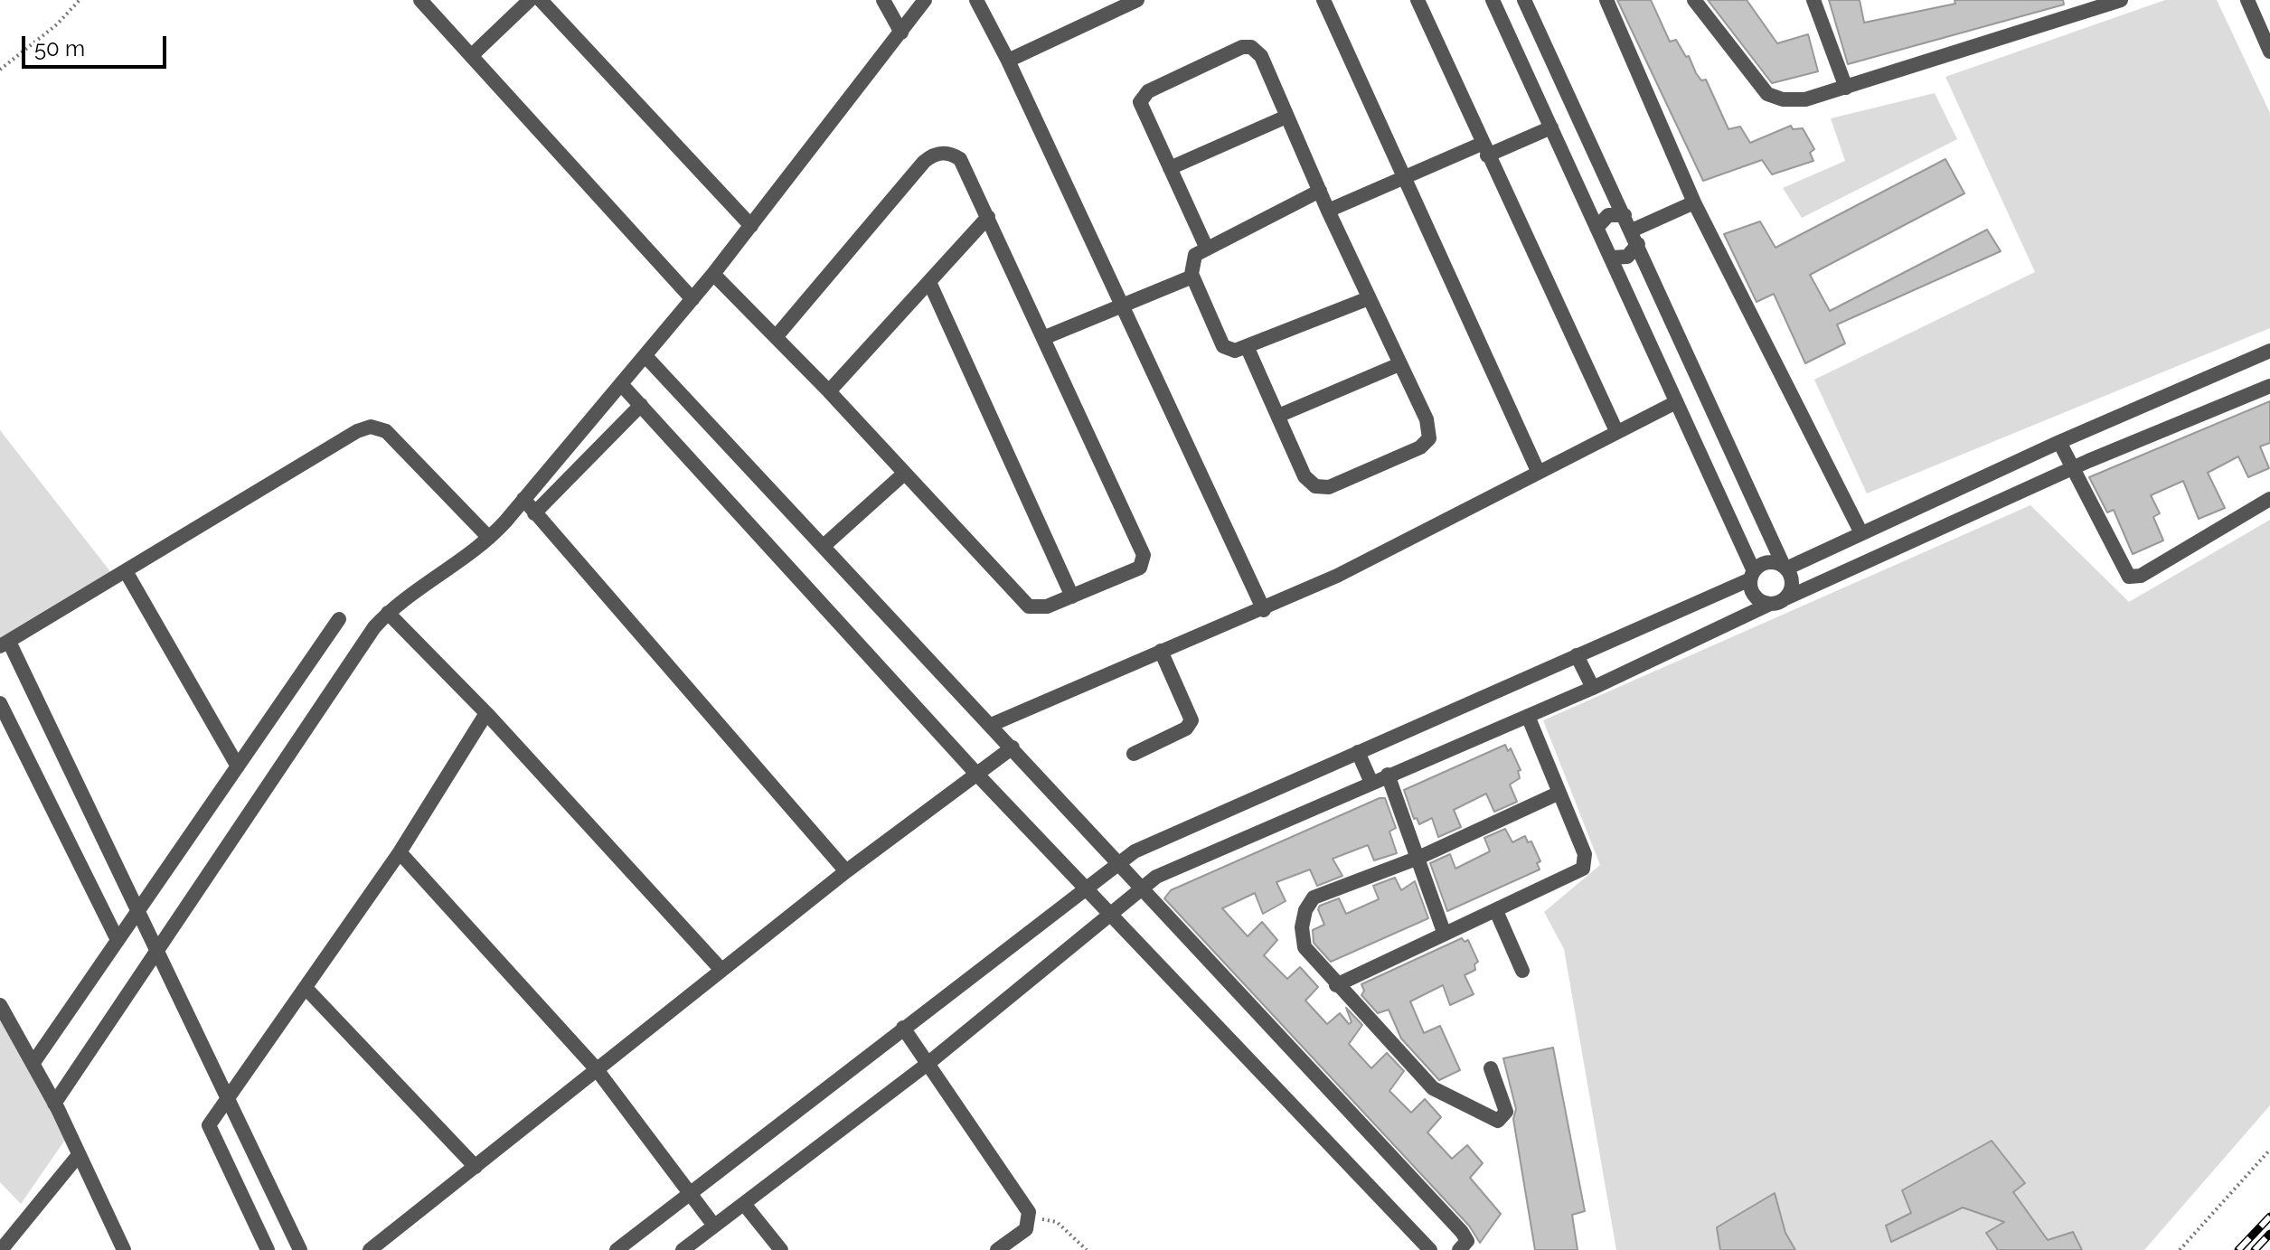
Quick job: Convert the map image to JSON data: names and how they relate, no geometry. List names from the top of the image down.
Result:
{
  "scale_bar": "50 m"
}
